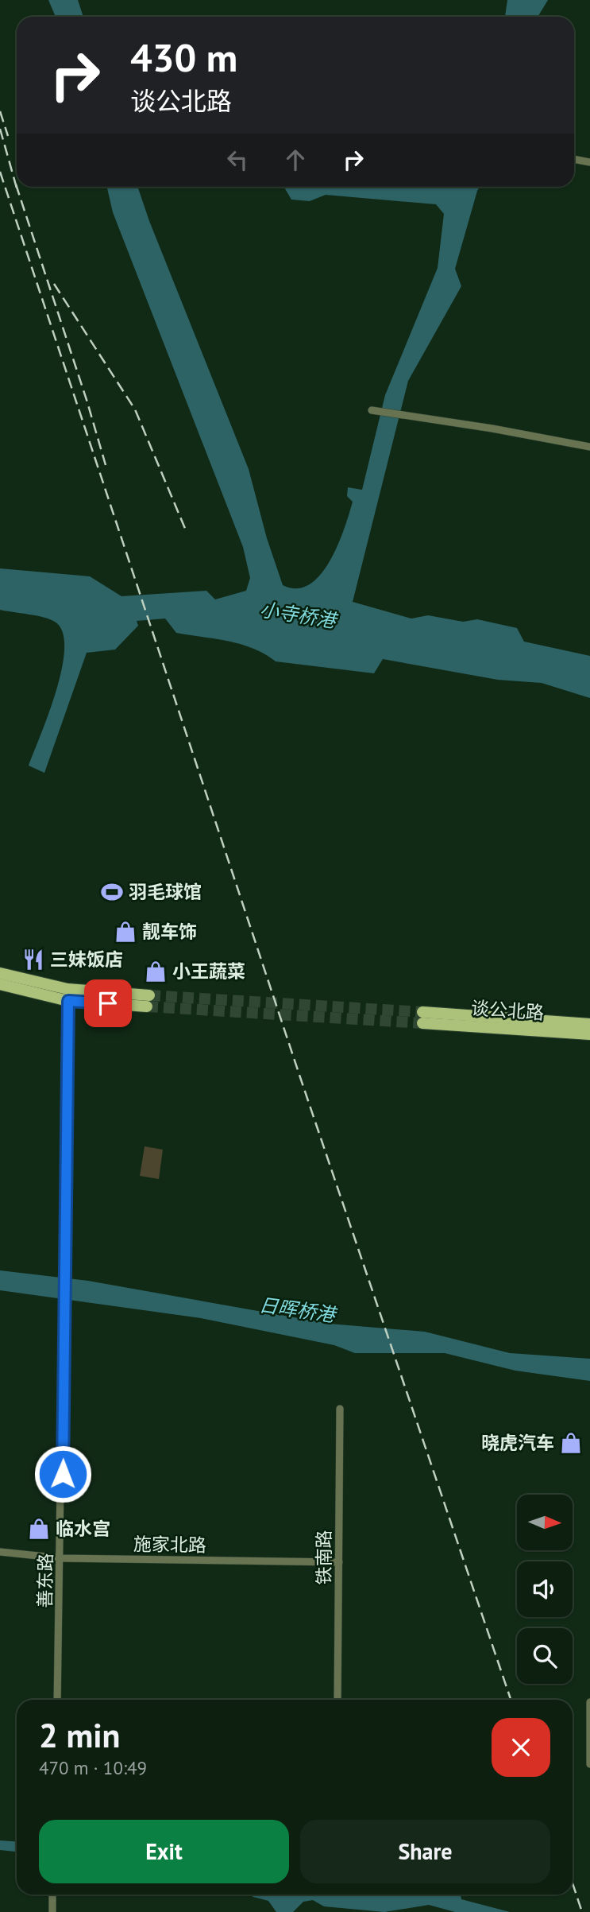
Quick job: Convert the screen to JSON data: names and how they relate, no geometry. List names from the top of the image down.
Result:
{
  "streets": {
    "main road": ["谈公北路"],
    "street": ["施家北路", "铁南路", "善东路"]
  },
  "crossings": [
    ["施家北路", "铁南路"],
    ["施家北路", "善东路"]
  ],
  "water": ["小寺桥港", "日晖桥港"],
  "places": {
    "sports": ["羽毛球馆"],
    "shop": [
      "靓车饰",
      "小王蔬菜",
      "晓虎汽车",
      "临水宫"
    ],
    "restaurant": ["三妹饭店"]
  },
  "north": "right",
  "page": {
    "turn": ["430 m", "谈公北路"],
    "heading": ["2 min", "470 m · 10:49"],
    "buttons": ["Exit", "Share"]
  }
}
